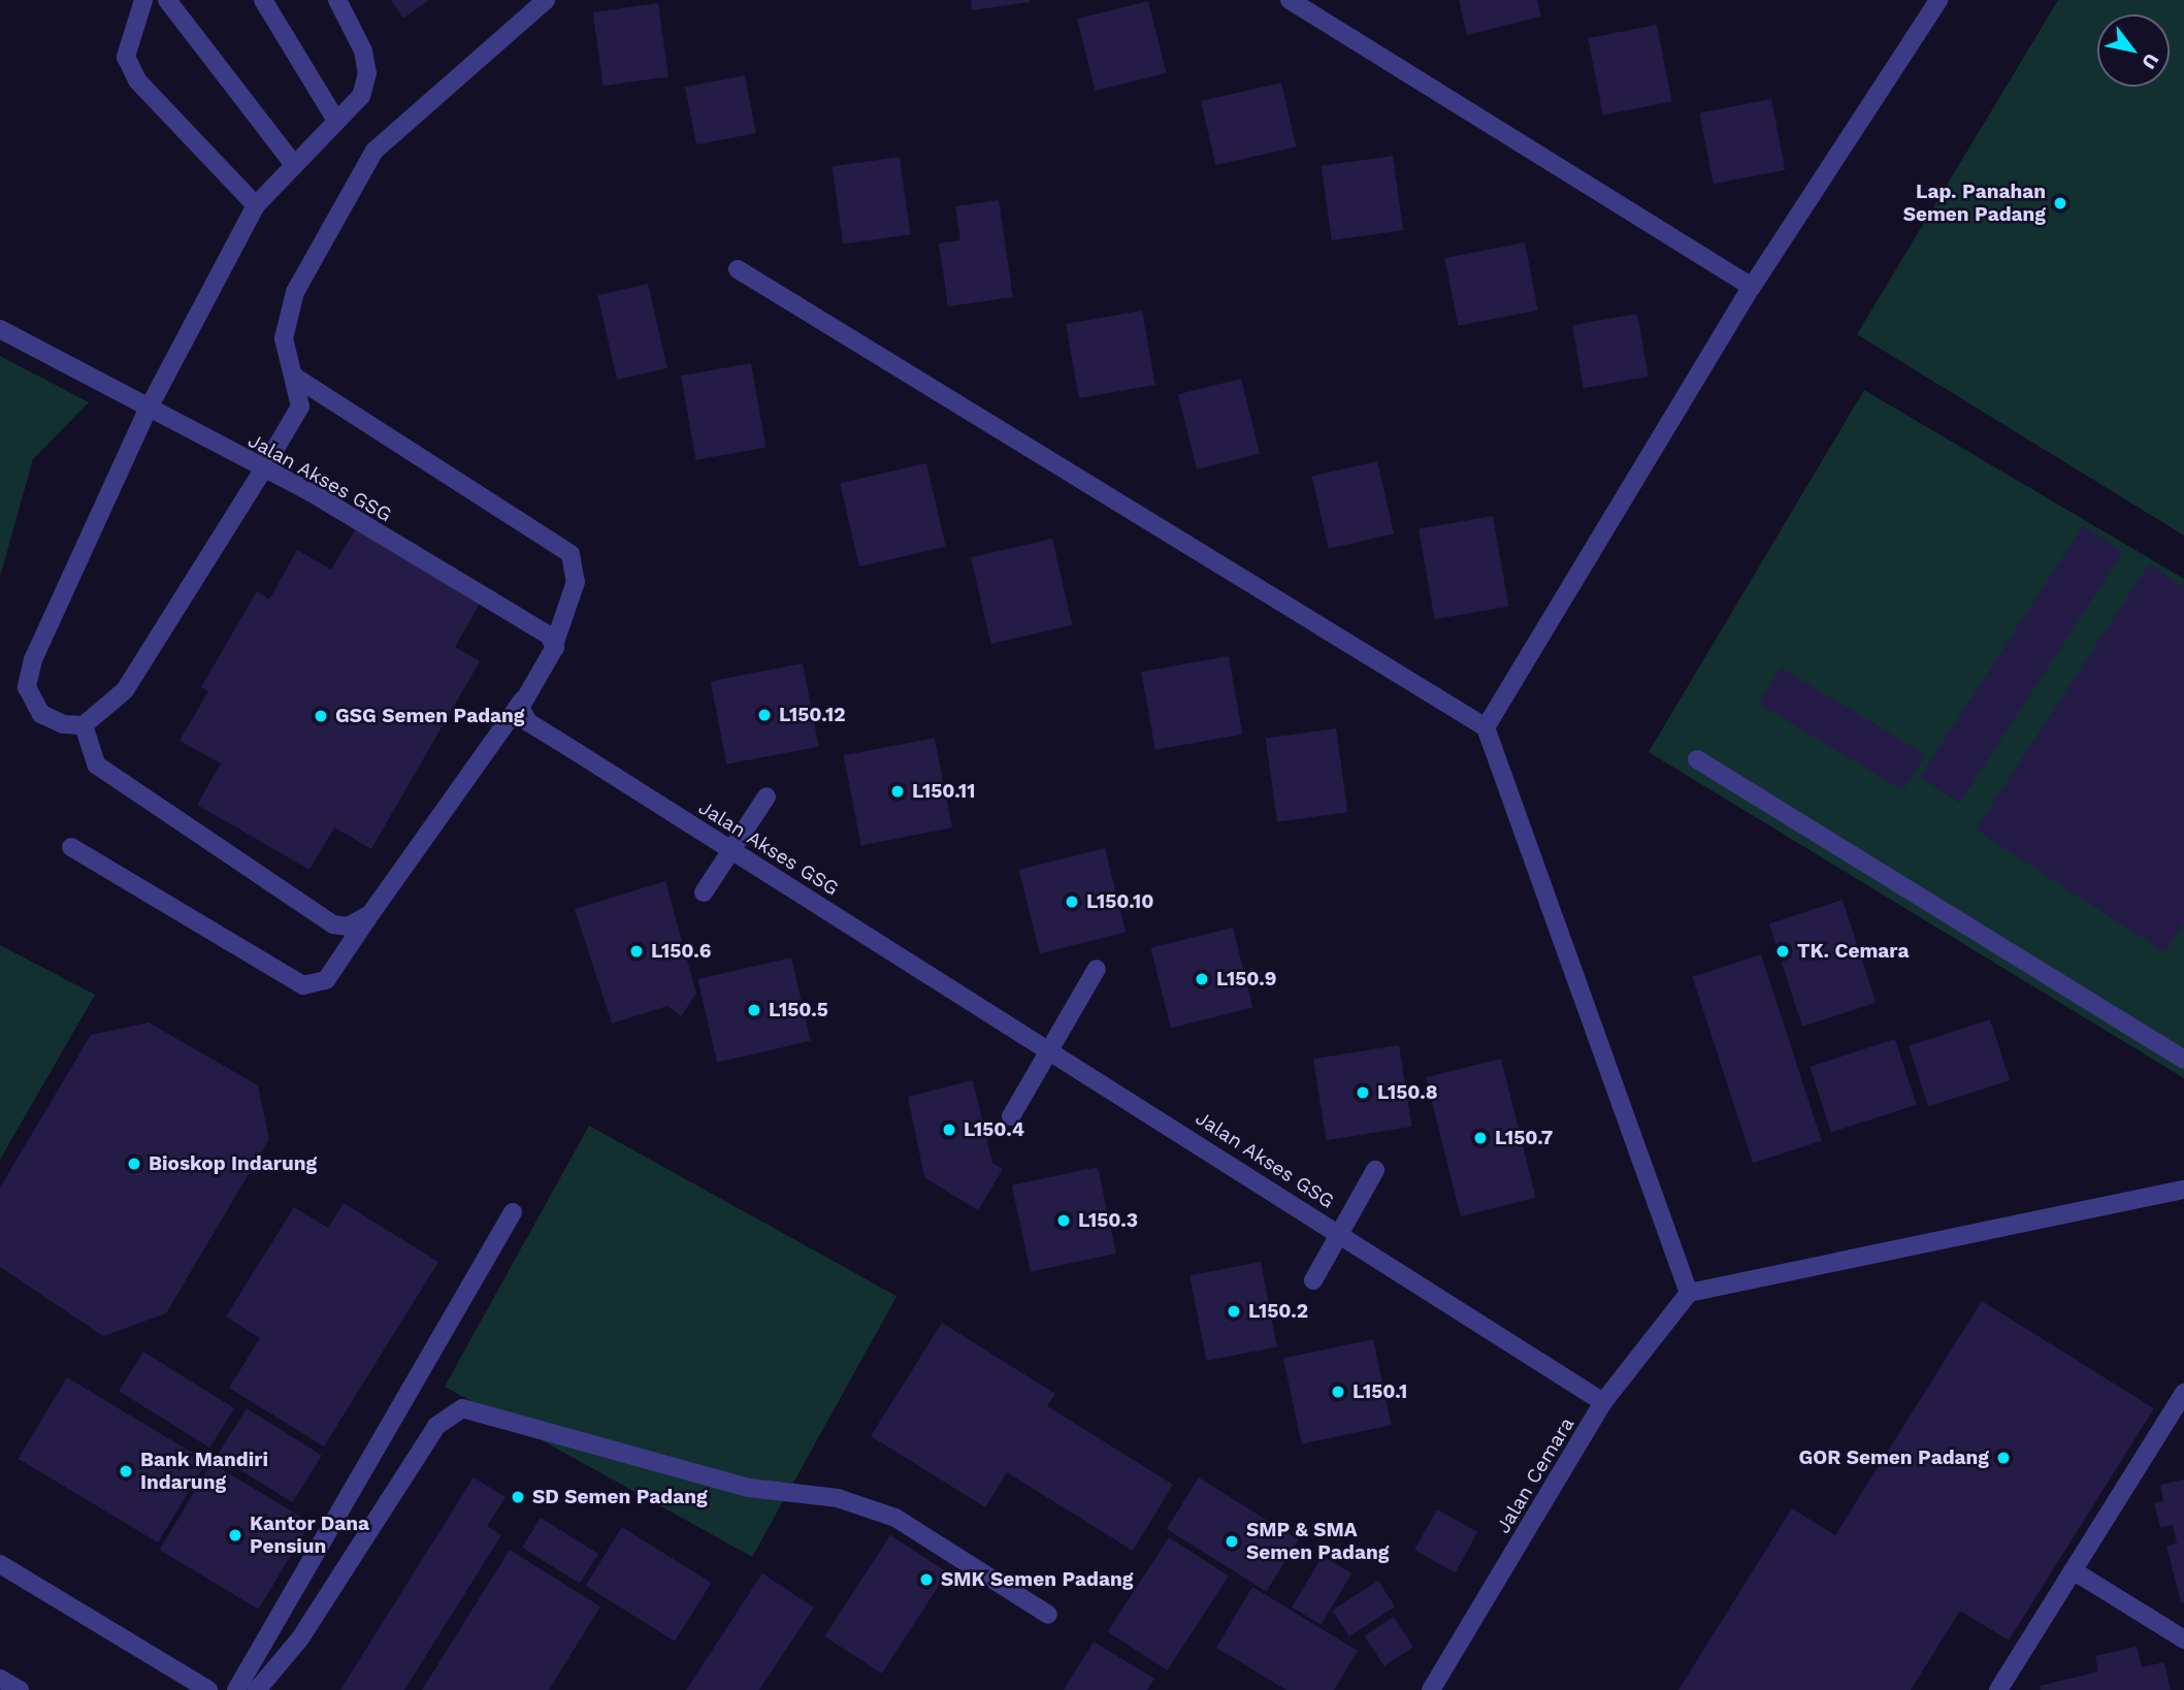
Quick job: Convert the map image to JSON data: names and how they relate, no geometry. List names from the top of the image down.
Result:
{
  "streets": {
    "street": ["Jalan Akses GSG", "Jalan Cemara"]
  },
  "crossings": [
    ["Jalan Akses GSG", "Jalan Cemara"]
  ],
  "places": [
    "Lap. Panahan Semen Padang",
    "L150.12",
    "GSG Semen Padang",
    "L150.11",
    "L150.10",
    "L150.6",
    "TK. Cemara",
    "L150.9",
    "L150.5",
    "L150.8",
    "L150.4",
    "L150.7",
    "Bioskop Indarung",
    "L150.3",
    "L150.2",
    "L150.1",
    "GOR Semen Padang",
    "Bank Mandiri Indarung",
    "SD Semen Padang",
    "Kantor Dana Pensiun",
    "SMP & SMA Semen Padang",
    "SMK Semen Padang"
  ],
  "north": "bottom right"
}
